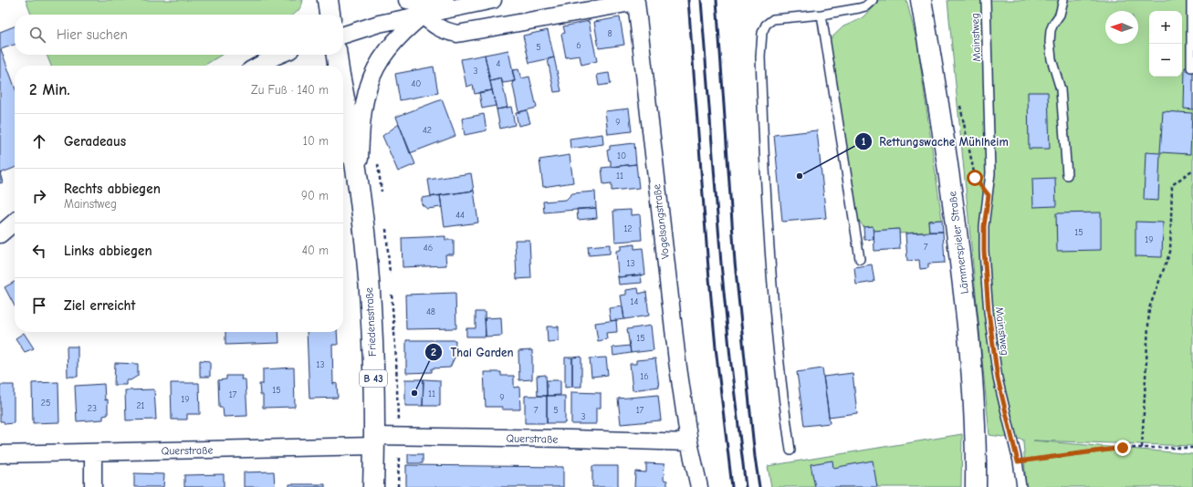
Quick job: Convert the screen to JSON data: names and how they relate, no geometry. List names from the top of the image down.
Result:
{
  "streets": {
    "main road": ["Lämmerspieler Straße", "Friedensstraße", "B 43"],
    "street": ["Vogelsangstraße", "Querstraße"],
    "lane": ["Mainstweg"]
  },
  "crossings": [
    ["Vogelsangstraße", "Friedensstraße"],
    ["Vogelsangstraße", "Querstraße"],
    ["Friedensstraße", "Querstraße"]
  ],
  "places": ["Rettungswache Mühlheim", "Thai Garden"],
  "house_numbers": [
    "8",
    "6",
    "5",
    "4",
    "3",
    "40",
    "9",
    "42",
    "10",
    "11",
    "44",
    "12",
    "15",
    "19",
    "7",
    "46",
    "13",
    "14",
    "48",
    "15",
    "13",
    "16",
    "15",
    "11",
    "17",
    "9",
    "19",
    "25",
    "21",
    "23",
    "7",
    "5",
    "17",
    "3"
  ],
  "north": "left",
  "page": {
    "map_buttons": ["+", "−"],
    "search": "Hier suchen",
    "heading": ["2 Min.", "Zu Fuß · 140 m"],
    "list": [
      ["Geradeaus", "10 m"],
      ["Rechts abbiegen", "Mainstweg", "90 m"],
      ["Links abbiegen", "40 m"],
      "Ziel erreicht"
    ]
  }
}
